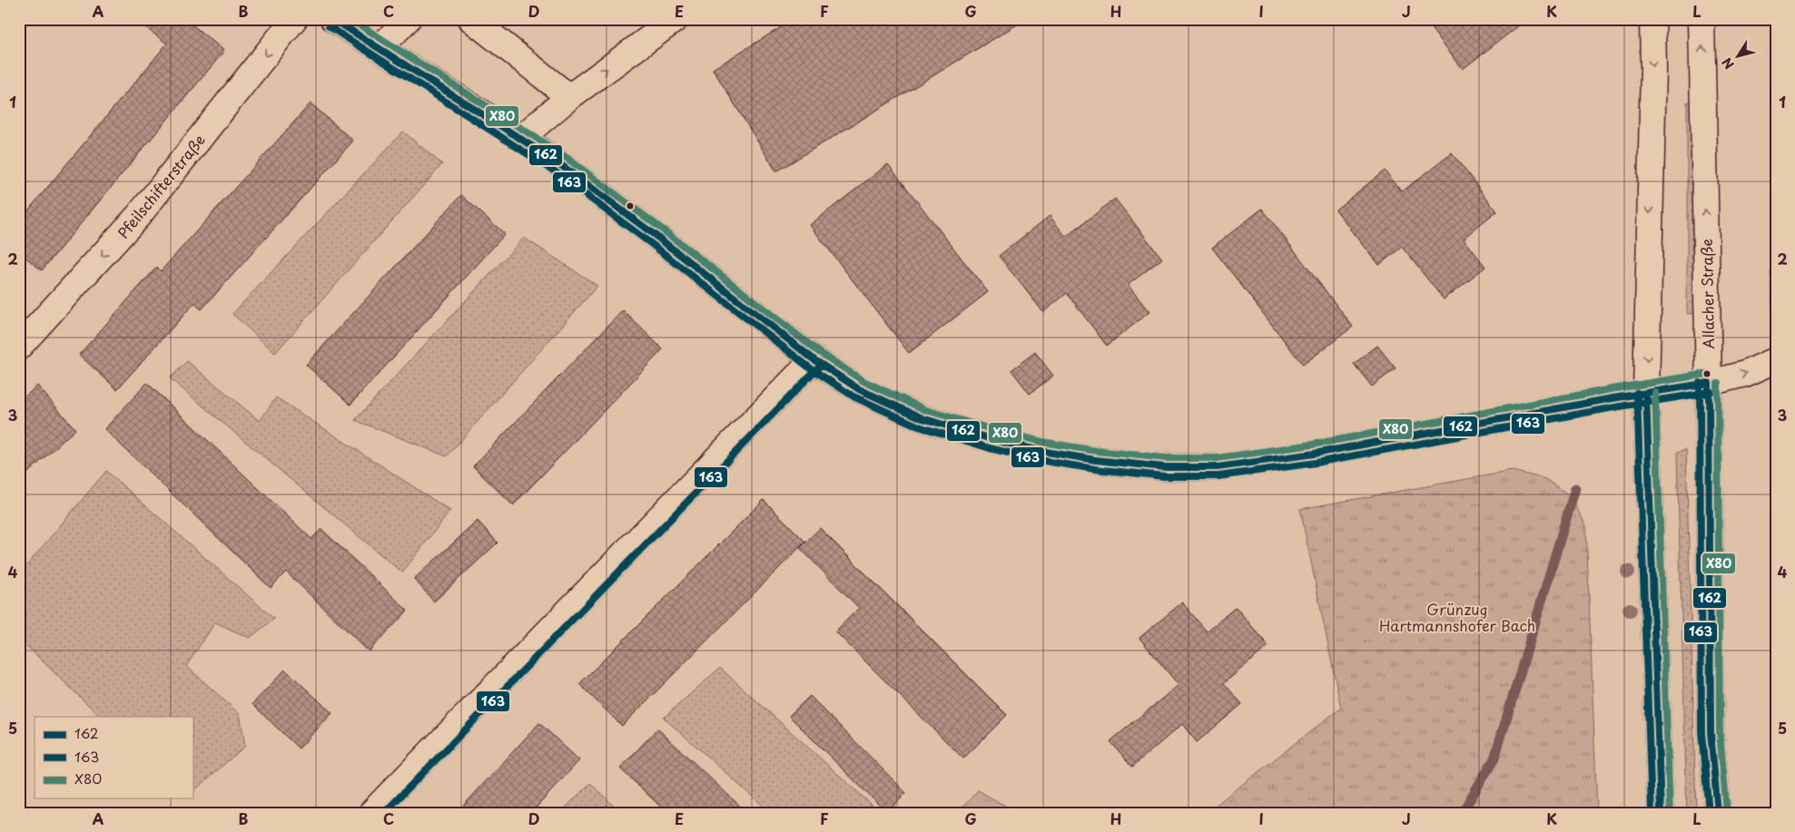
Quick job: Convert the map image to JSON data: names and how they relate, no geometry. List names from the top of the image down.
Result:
{
  "streets": {
    "street": ["Pfeilschifterstraße", "Allacher Straße"]
  },
  "one_way": ["Pfeilschifterstraße"],
  "parks": ["Grünzug Hartmannshofer Bach"],
  "lines": ["transit line 162", "transit line X80", "transit line 163"],
  "legend": ["162", "163", "X80"],
  "north": "bottom left",
  "grid": {
    "columns": [
      "A",
      "B",
      "C",
      "D",
      "E",
      "F",
      "G",
      "H",
      "I",
      "J",
      "K",
      "L"
    ],
    "rows": [
      "1",
      "2",
      "3",
      "4",
      "5"
    ]
  }
}
